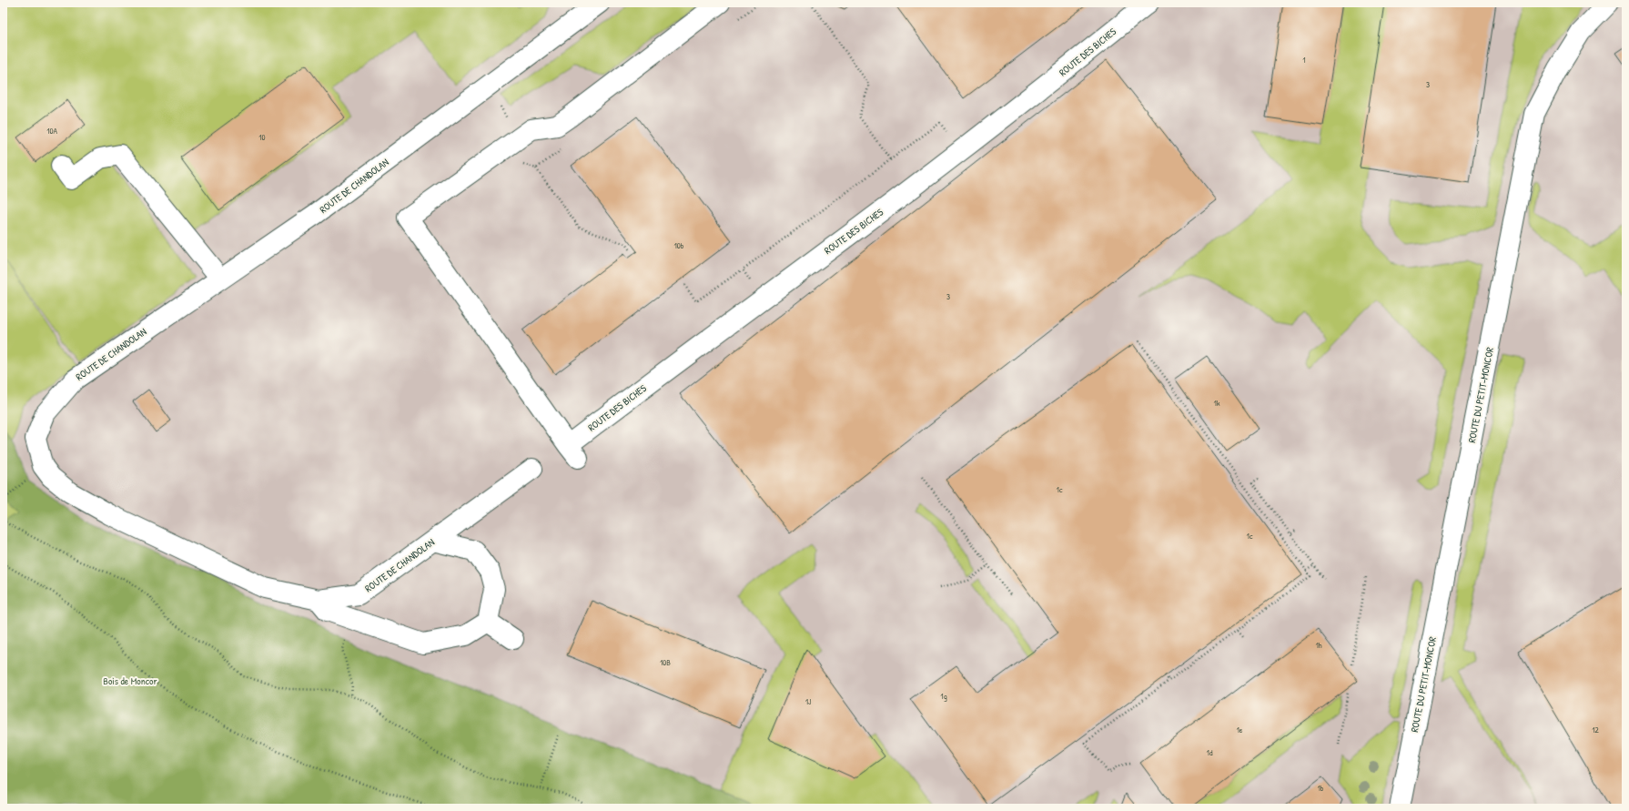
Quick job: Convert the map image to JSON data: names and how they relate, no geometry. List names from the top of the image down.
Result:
{
  "streets": {
    "street": ["ROUTE DES BICHES", "ROUTE DE CHANDOLAN", "ROUTE DU PETIT-MONCOR"]
  },
  "parks": ["Bois de Moncor"],
  "house_numbers": [
    "1",
    "3",
    "10A",
    "10",
    "10b",
    "3",
    "1k",
    "1c",
    "1c",
    "1h",
    "10B",
    "1g",
    "1J",
    "1e",
    "12",
    "1d",
    "1b"
  ]
}
